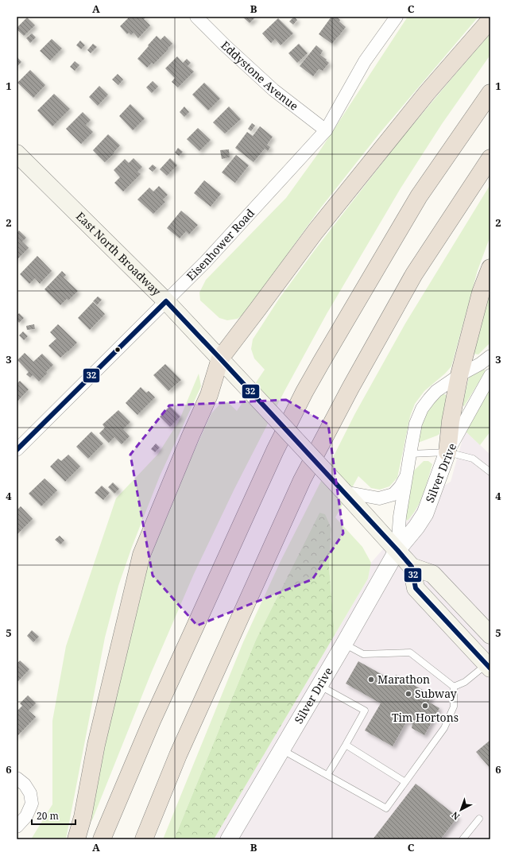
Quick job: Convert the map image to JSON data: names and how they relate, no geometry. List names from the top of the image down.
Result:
{
  "streets": {
    "main road": ["East North Broadway"],
    "street": ["Eddystone Avenue", "Eisenhower Road", "Silver Drive"]
  },
  "crossings": [
    ["Eddystone Avenue", "Eisenhower Road"],
    ["Eisenhower Road", "East North Broadway"],
    ["East North Broadway", "Silver Drive"]
  ],
  "places": ["Marathon", "Subway", "Tim Hortons"],
  "lines": ["transit line 32"],
  "scale_bar": "20 m",
  "north": "bottom left",
  "grid": {
    "columns": ["A", "B", "C"],
    "rows": [
      "1",
      "2",
      "3",
      "4",
      "5",
      "6"
    ]
  }
}
